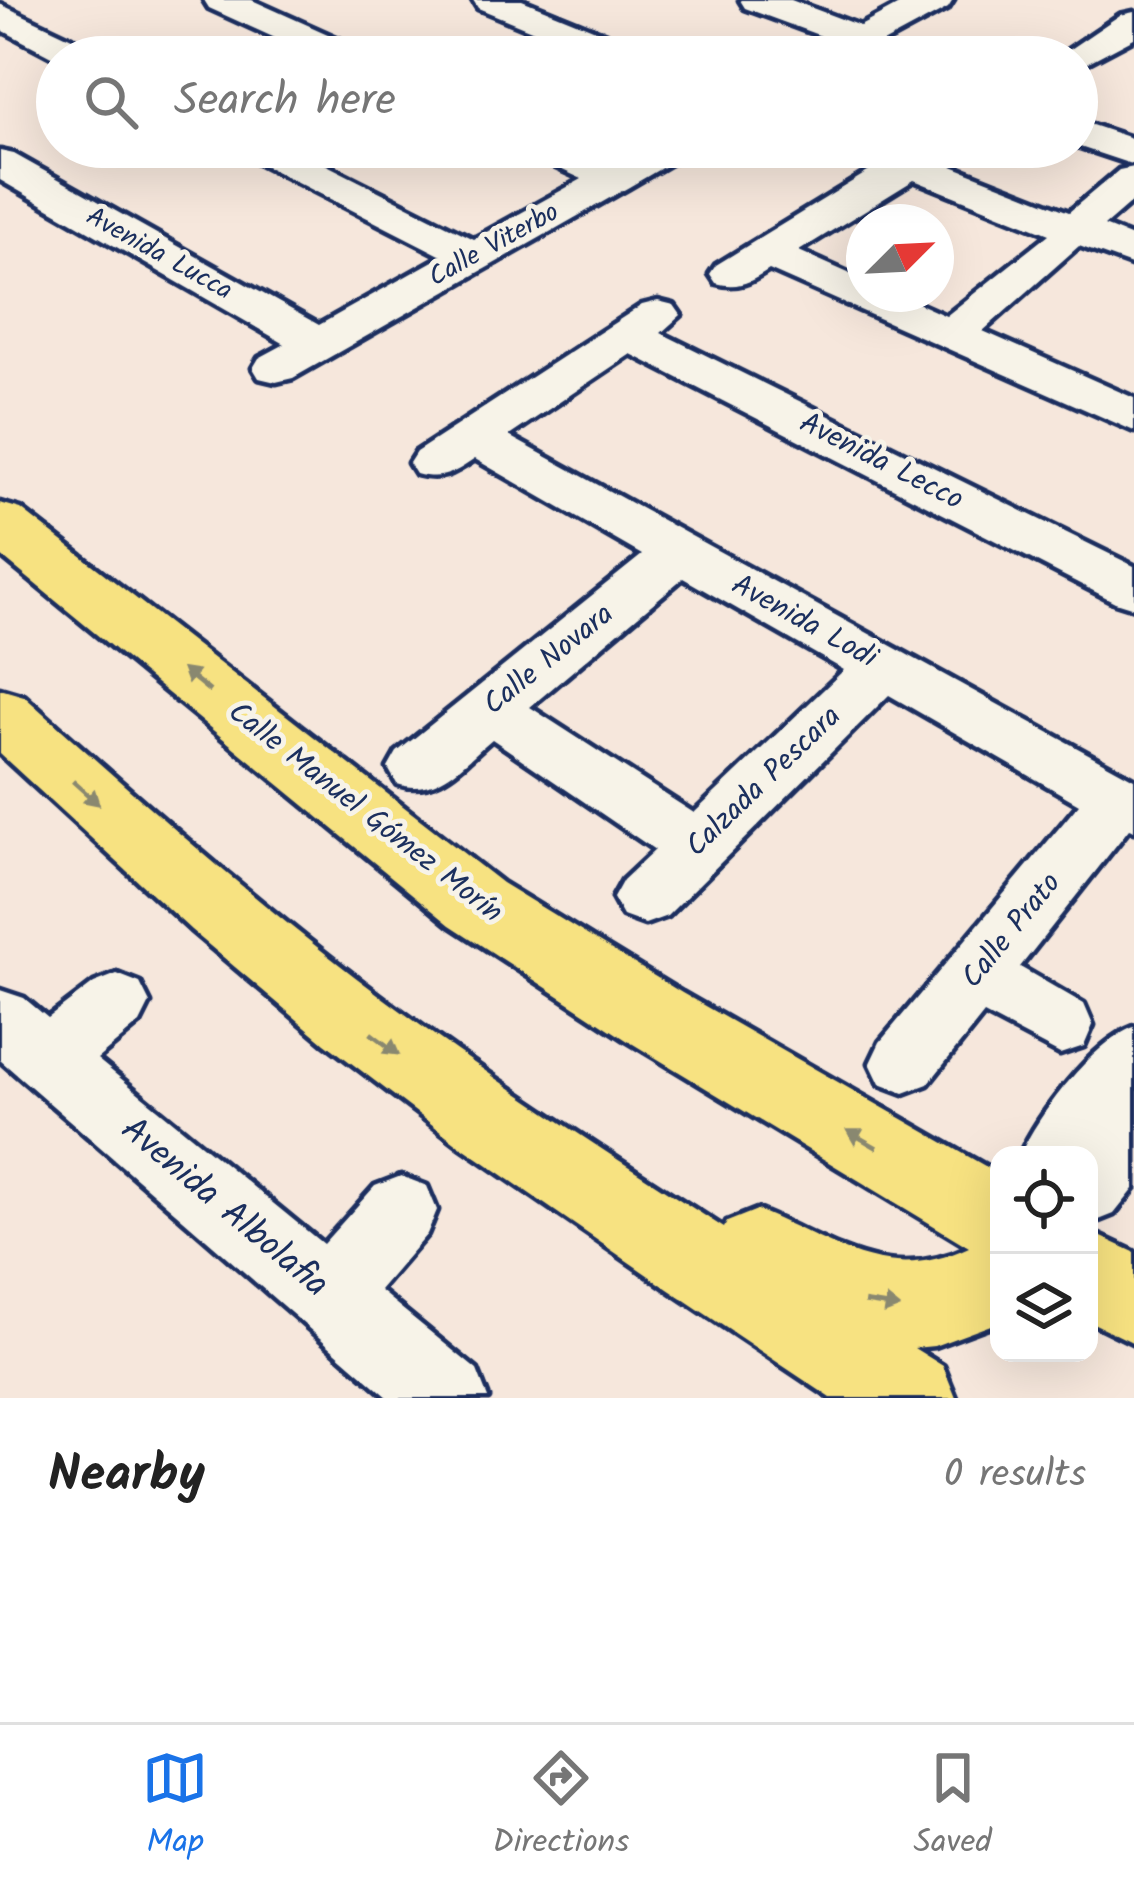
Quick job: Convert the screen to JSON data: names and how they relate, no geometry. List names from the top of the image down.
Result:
{
  "streets": {
    "main road": ["Calle Manuel Gómez Morín"],
    "street": [
      "Calle Viterbo",
      "Avenida Lucca",
      "Avenida Lecco",
      "Avenida Lodi",
      "Calle Novara",
      "Calzada Pescara",
      "Calle Prato",
      "Avenida Albolafia"
    ]
  },
  "crossings": [
    ["Calle Viterbo", "Avenida Lucca"],
    ["Avenida Lecco", "Avenida Lodi"],
    ["Avenida Lodi", "Calle Novara"],
    ["Avenida Lodi", "Calzada Pescara"],
    ["Avenida Lodi", "Calle Prato"]
  ],
  "north": "top right",
  "page": {
    "search": "Search here",
    "heading": ["Nearby", "0 results"],
    "nav": ["Map", "Directions", "Saved"]
  }
}
